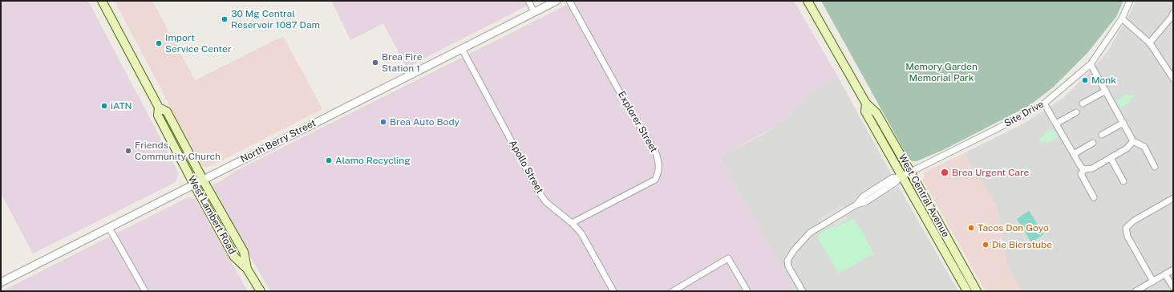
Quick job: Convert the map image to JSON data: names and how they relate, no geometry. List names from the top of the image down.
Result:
{
  "streets": {
    "main road": ["West Central Avenue", "West Lambert Road"],
    "street": [
      "Site Drive",
      "Explorer Street",
      "North Berry Street",
      "Apollo Street"
    ]
  },
  "crossings": [
    ["Site Drive", "West Central Avenue"],
    ["Explorer Street", "Apollo Street"],
    ["North Berry Street", "Apollo Street"],
    ["North Berry Street", "West Lambert Road"]
  ],
  "parks": ["Memory Garden Memorial Park"],
  "places": [
    "30 Mg Central Reservoir 1087 Dam",
    "Import Service Center",
    "Brea Fire Station 1",
    "Monk",
    "iATN",
    "Brea Auto Body",
    "Friends Community Church",
    "Alamo Recycling",
    "Brea Urgent Care",
    "Tacos Don Goyo",
    "Die Bierstube"
  ]
}
